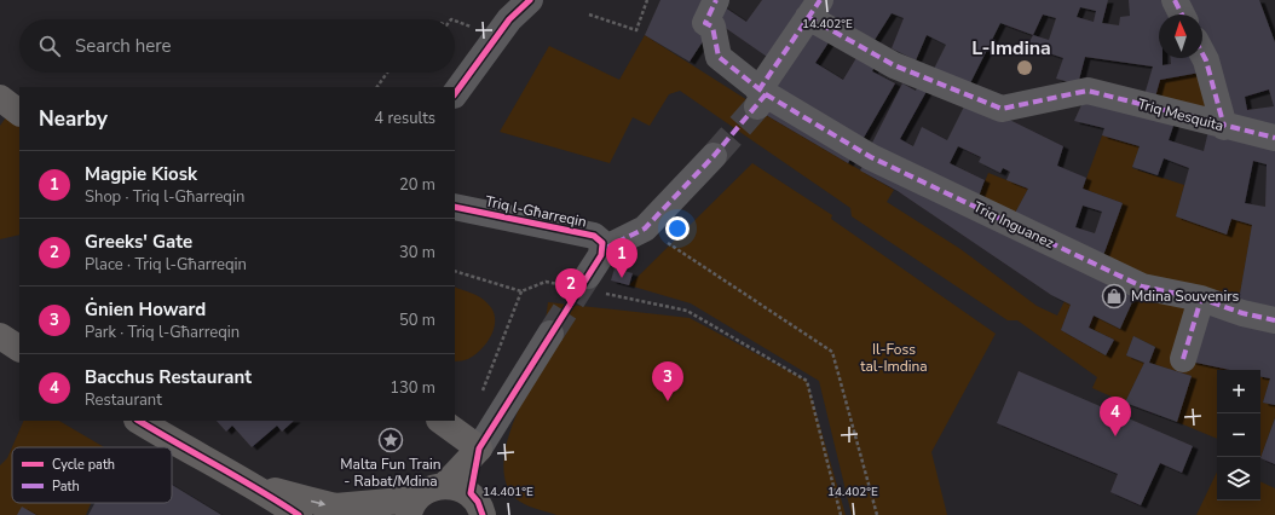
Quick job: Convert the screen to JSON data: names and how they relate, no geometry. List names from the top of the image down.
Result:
{
  "streets": {
    "street": ["Triq Mesquita", "Triq l-Għarreqin", "Triq Inguanez"]
  },
  "districts": ["L-Imdina"],
  "parks": ["Il-Foss tal-Imdina"],
  "places": {
    "shop": ["Mdina Souvenirs"],
    "place": ["Malta Fun Train - Rabat/Mdina"]
  },
  "legend": ["Cycle path", "Path"],
  "north": "top",
  "page": {
    "search": "Search here",
    "heading": ["Nearby", "4 results"],
    "list": [
      {
        "mark": "1",
        "name": "Magpie Kiosk",
        "note": "Shop · Triq l-Għarreqin",
        "value": "20 m"
      },
      {
        "mark": "2",
        "name": "Greeks' Gate",
        "note": "Place · Triq l-Għarreqin",
        "value": "30 m"
      },
      {
        "mark": "3",
        "name": "Ġnien Howard",
        "note": "Park · Triq l-Għarreqin",
        "value": "50 m"
      },
      {
        "mark": "4",
        "name": "Bacchus Restaurant",
        "note": "Restaurant",
        "value": "130 m"
      }
    ],
    "pins": [
      "1",
      "2",
      "3",
      "4"
    ],
    "map_buttons": ["+", "−"]
  },
  "coordinates": ["14.402°E", "14.401°E"]
}
